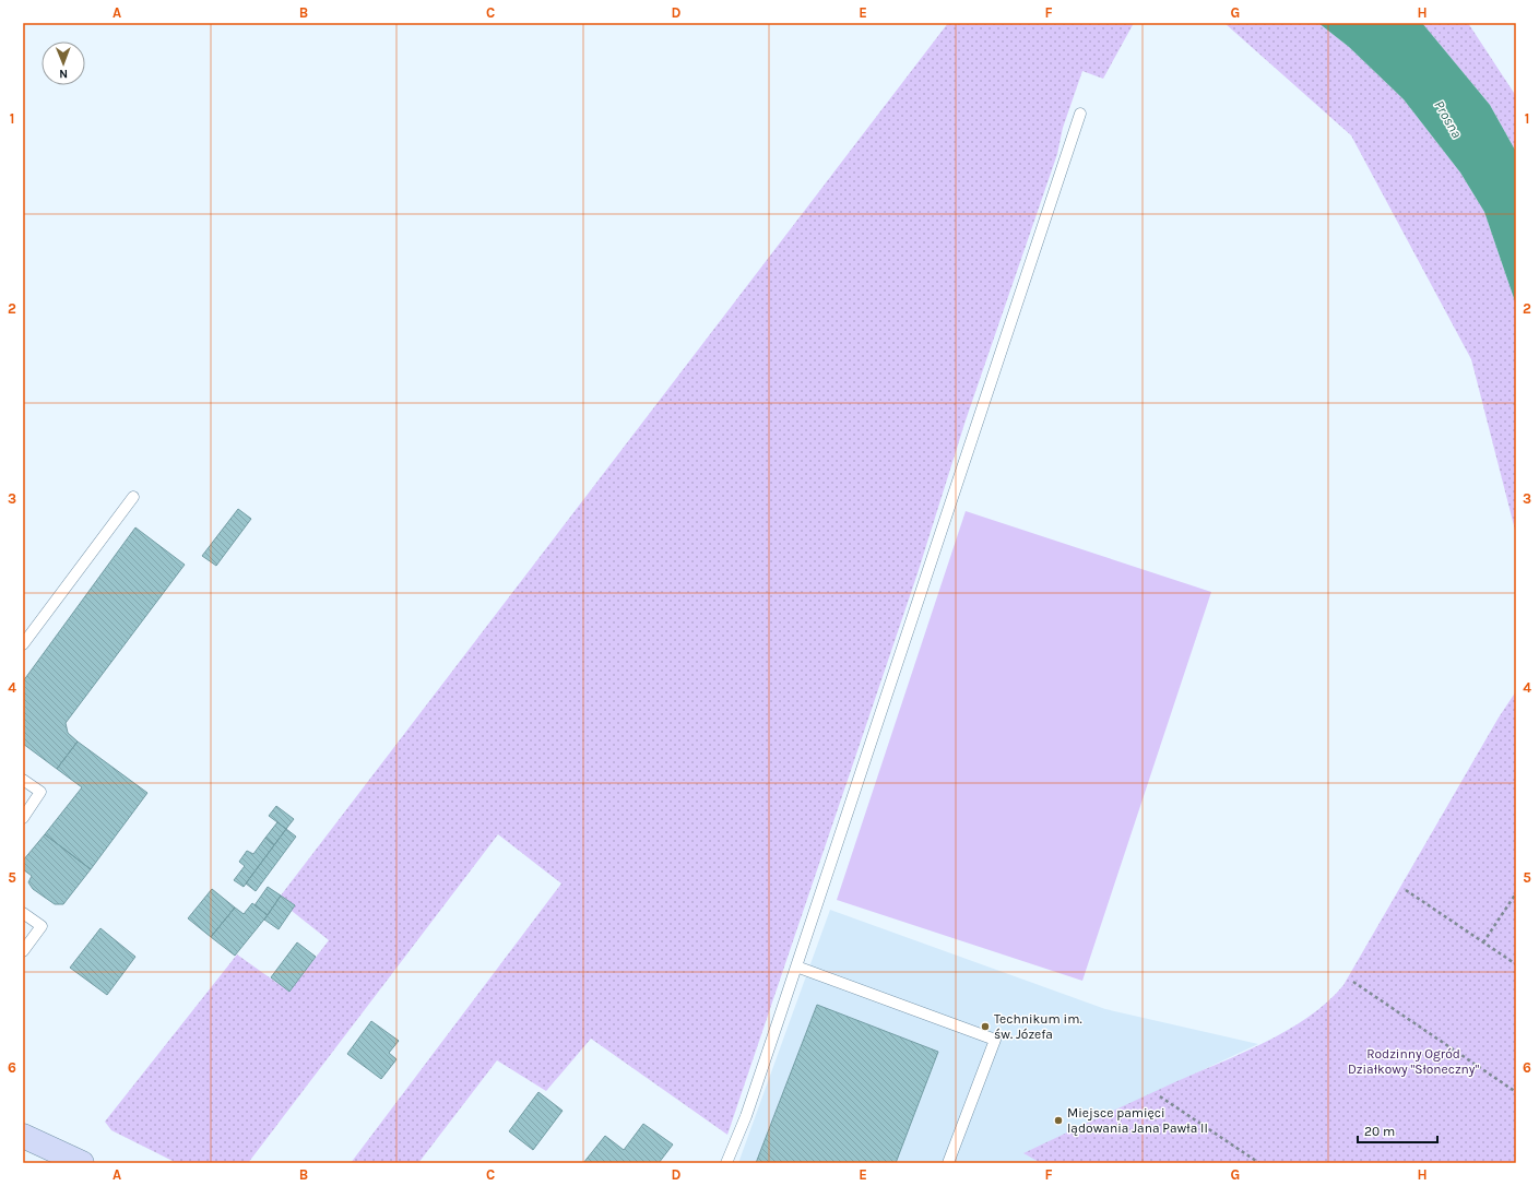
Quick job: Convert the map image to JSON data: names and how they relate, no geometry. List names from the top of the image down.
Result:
{
  "water": ["Prosna"],
  "parks": ["Rodzinny Ogród Działkowy \"Słoneczny\""],
  "places": ["Technikum im. św. Józefa", "Miejsce pamięci lądowania Jana Pawła II"],
  "scale_bar": "20 m",
  "north": "bottom",
  "grid": {
    "columns": [
      "A",
      "B",
      "C",
      "D",
      "E",
      "F",
      "G",
      "H"
    ],
    "rows": [
      "1",
      "2",
      "3",
      "4",
      "5",
      "6"
    ]
  }
}
